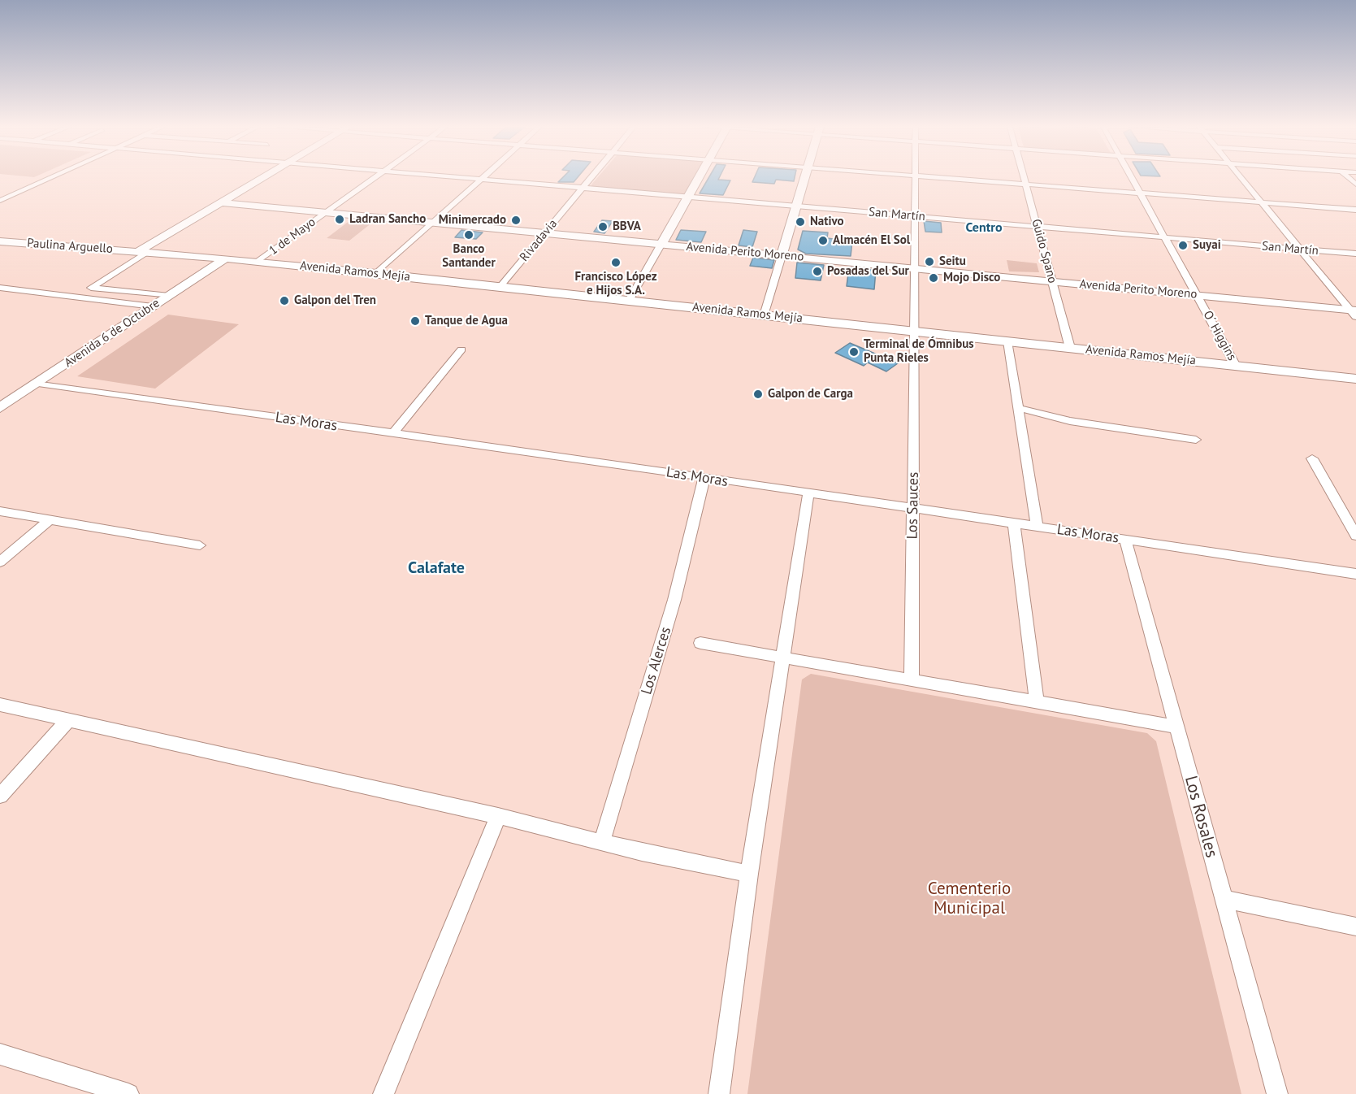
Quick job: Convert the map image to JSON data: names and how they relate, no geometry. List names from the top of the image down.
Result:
{
  "streets": {
    "street": [
      "San Martín",
      "1 de Mayo",
      "Rivadavia",
      "Paulina Arguello",
      "Guido Spano",
      "Avenida Perito Moreno",
      "Avenida Ramos Mejía",
      "Avenida 6 de Octubre",
      "O´ Higgins",
      "Las Moras",
      "Los Sauces",
      "Los Alerces",
      "Los Rosales"
    ]
  },
  "crossings": [
    ["San Martín", "Rivadavia"],
    ["San Martín", "Guido Spano"],
    ["San Martín", "O´ Higgins"],
    ["San Martín", "Los Sauces"],
    ["1 de Mayo", "Avenida Perito Moreno"],
    ["1 de Mayo", "Avenida Ramos Mejía"],
    ["Rivadavia", "Avenida Perito Moreno"],
    ["Rivadavia", "Avenida Ramos Mejía"],
    ["Paulina Arguello", "Avenida Ramos Mejía"],
    ["Guido Spano", "Avenida Perito Moreno"],
    ["Guido Spano", "Avenida Ramos Mejía"],
    ["Avenida Perito Moreno", "O´ Higgins"],
    ["Avenida Perito Moreno", "Los Sauces"],
    ["Avenida Ramos Mejía", "Avenida 6 de Octubre"],
    ["Avenida Ramos Mejía", "O´ Higgins"],
    ["Avenida Ramos Mejía", "Los Sauces"],
    ["Avenida 6 de Octubre", "Las Moras"],
    ["Las Moras", "Los Sauces"],
    ["Las Moras", "Los Alerces"],
    ["Las Moras", "Los Rosales"]
  ],
  "districts": ["Centro", "Calafate"],
  "parks": ["Cementerio Municipal"],
  "places": [
    "Ladran Sancho",
    "Minimercado",
    "Nativo",
    "BBVA",
    "Banco Santander",
    "Almacén El Sol",
    "Suyai",
    "Seitu",
    "Francisco López e Hijos S.A.",
    "Posadas del Sur",
    "Mojo Disco",
    "Galpon del Tren",
    "Tanque de Agua",
    "Terminal de Ómnibus Punta Rieles",
    "Galpon de Carga"
  ]
}
